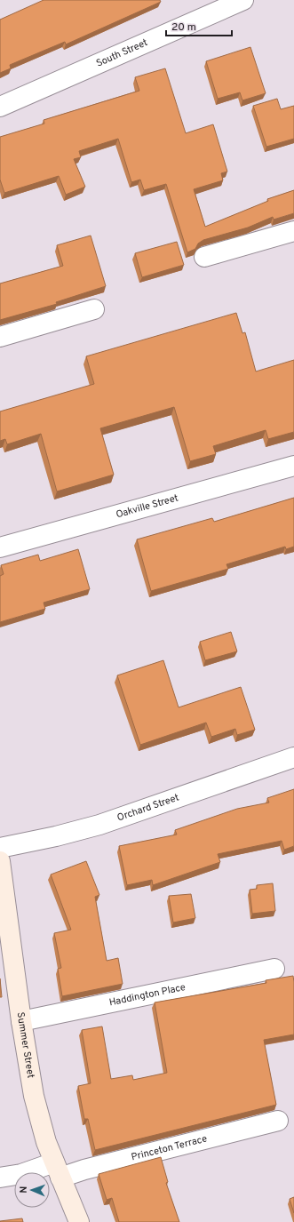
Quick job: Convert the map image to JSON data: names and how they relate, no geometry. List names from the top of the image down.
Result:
{
  "streets": {
    "main road": ["Summer Street"],
    "street": [
      "South Street",
      "Oakville Street",
      "Orchard Street",
      "Haddington Place",
      "Princeton Terrace"
    ]
  },
  "crossings": [
    ["Haddington Place", "Summer Street"],
    ["Summer Street", "Princeton Terrace"]
  ],
  "scale_bar": "20 m",
  "north": "left"
}
